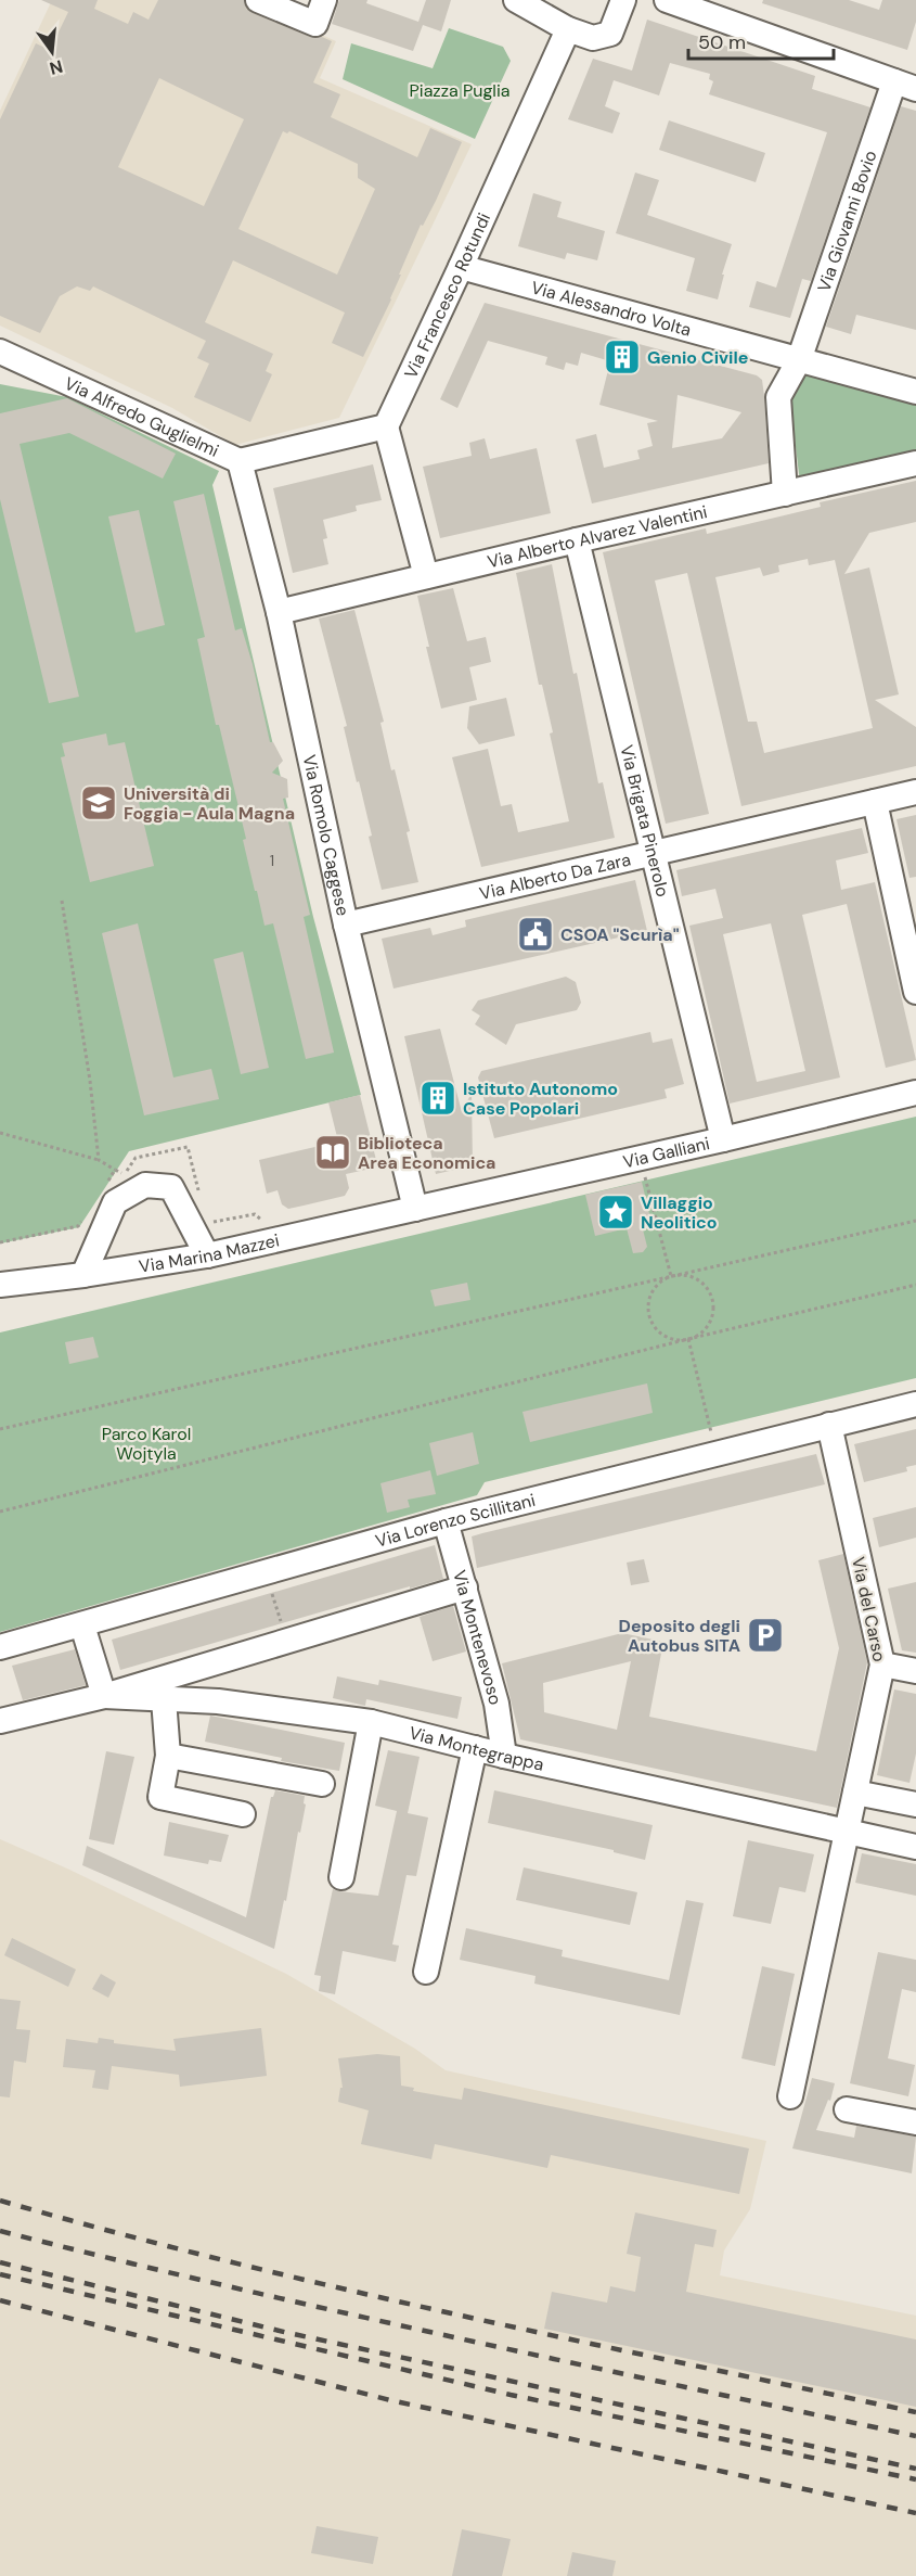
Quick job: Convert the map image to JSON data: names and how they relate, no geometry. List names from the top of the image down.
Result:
{
  "streets": {
    "street": [
      "Via Giovanni Bovio",
      "Via Francesco Rotundi",
      "Via Alessandro Volta",
      "Via Alfredo Guglielmi",
      "Via Alberto Alvarez Valentini",
      "Via Brigata Pinerolo",
      "Via Romolo Caggese",
      "Via Alberto Da Zara",
      "Via Galliani",
      "Via Marina Mazzei",
      "Via Lorenzo Scillitani",
      "Via del Carso",
      "Via Montenevoso",
      "Via Montegrappa"
    ]
  },
  "crossings": [
    ["Via Giovanni Bovio", "Via Alessandro Volta"],
    ["Via Giovanni Bovio", "Via Alberto Alvarez Valentini"],
    ["Via Francesco Rotundi", "Via Alessandro Volta"],
    ["Via Alfredo Guglielmi", "Via Romolo Caggese"],
    ["Via Alberto Alvarez Valentini", "Via Brigata Pinerolo"],
    ["Via Alberto Alvarez Valentini", "Via Romolo Caggese"],
    ["Via Brigata Pinerolo", "Via Alberto Da Zara"],
    ["Via Brigata Pinerolo", "Via Galliani"],
    ["Via Romolo Caggese", "Via Alberto Da Zara"],
    ["Via Romolo Caggese", "Via Galliani"],
    ["Via Romolo Caggese", "Via Marina Mazzei"],
    ["Via Galliani", "Via Marina Mazzei"],
    ["Via Lorenzo Scillitani", "Via del Carso"],
    ["Via Lorenzo Scillitani", "Via Montenevoso"],
    ["Via del Carso", "Via Montegrappa"],
    ["Via Montenevoso", "Via Montegrappa"]
  ],
  "parks": ["Piazza Puglia", "Parco Karol Wojtyla"],
  "places": {
    "building": ["Genio Civile", "Istituto Autonomo Case Popolari"],
    "school or university": ["Università di Foggia - Aula Magna"],
    "public building": ["CSOA \"Scurìa\""],
    "library": ["Biblioteca Area Economica"],
    "place": ["Villaggio Neolitico"],
    "parking": ["Deposito degli Autobus SITA"]
  },
  "house_numbers": ["1"],
  "scale_bar": "50 m",
  "north": "bottom"
}
